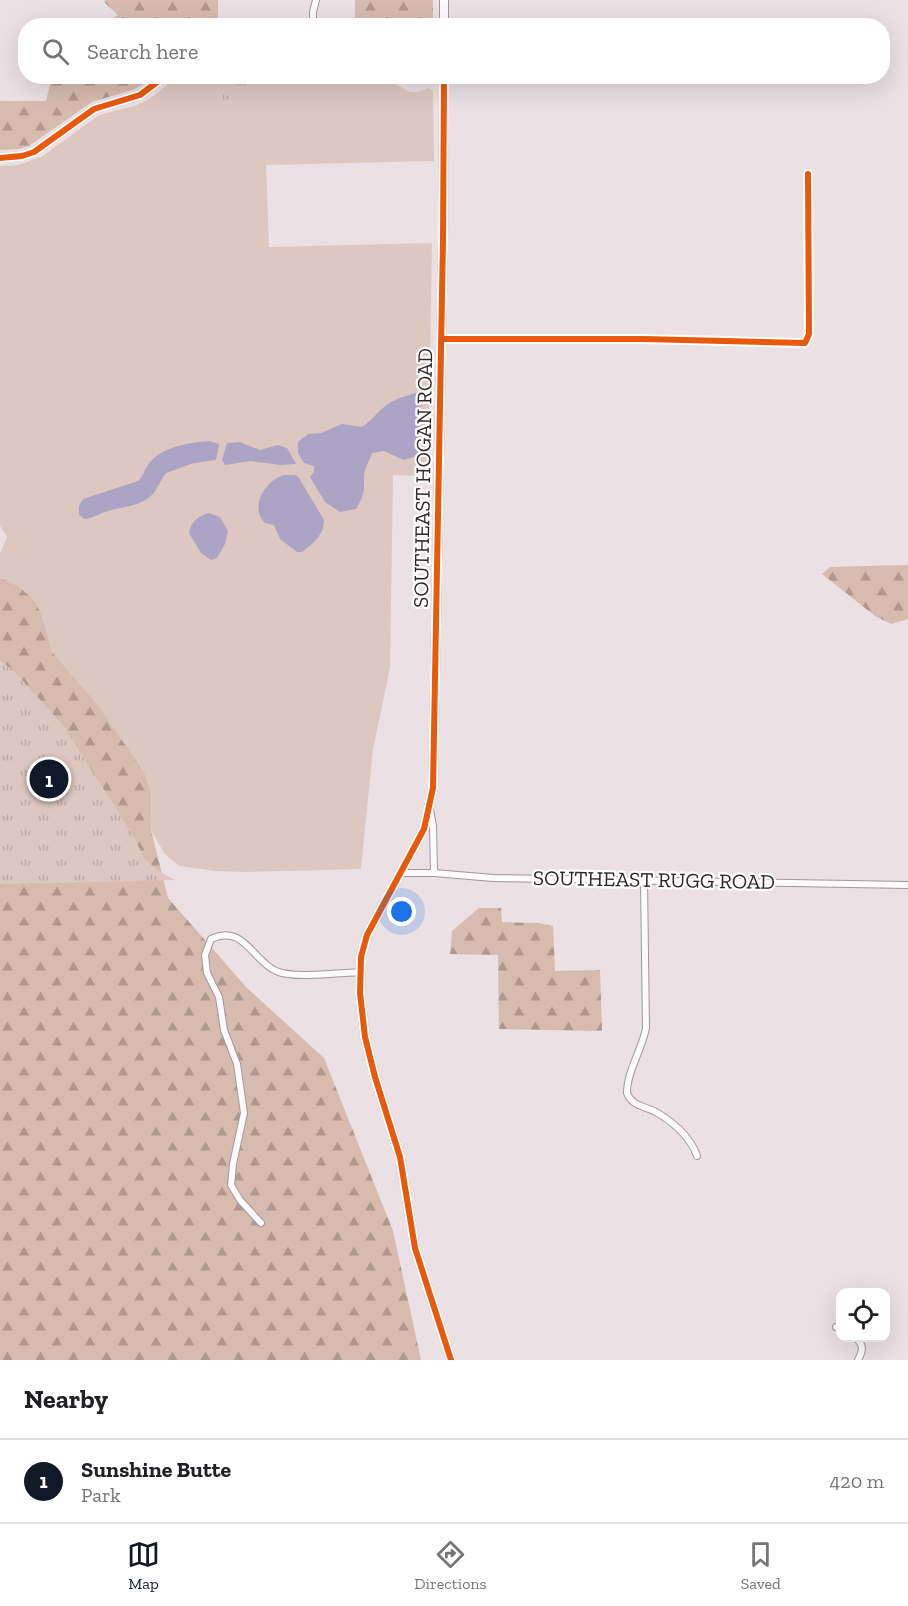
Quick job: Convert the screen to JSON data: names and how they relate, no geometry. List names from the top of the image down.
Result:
{
  "streets": {
    "main road": ["SOUTHEAST HOGAN ROAD"],
    "street": ["SOUTHEAST RUGG ROAD"]
  },
  "crossings": [
    ["SOUTHEAST HOGAN ROAD", "SOUTHEAST RUGG ROAD"]
  ],
  "page": {
    "search": "Search here",
    "pins": "1",
    "heading": "Nearby",
    "list": [
      {
        "mark": "1",
        "name": "Sunshine Butte",
        "note": "Park",
        "value": "420 m"
      }
    ],
    "nav": ["Map", "Directions", "Saved"]
  }
}
